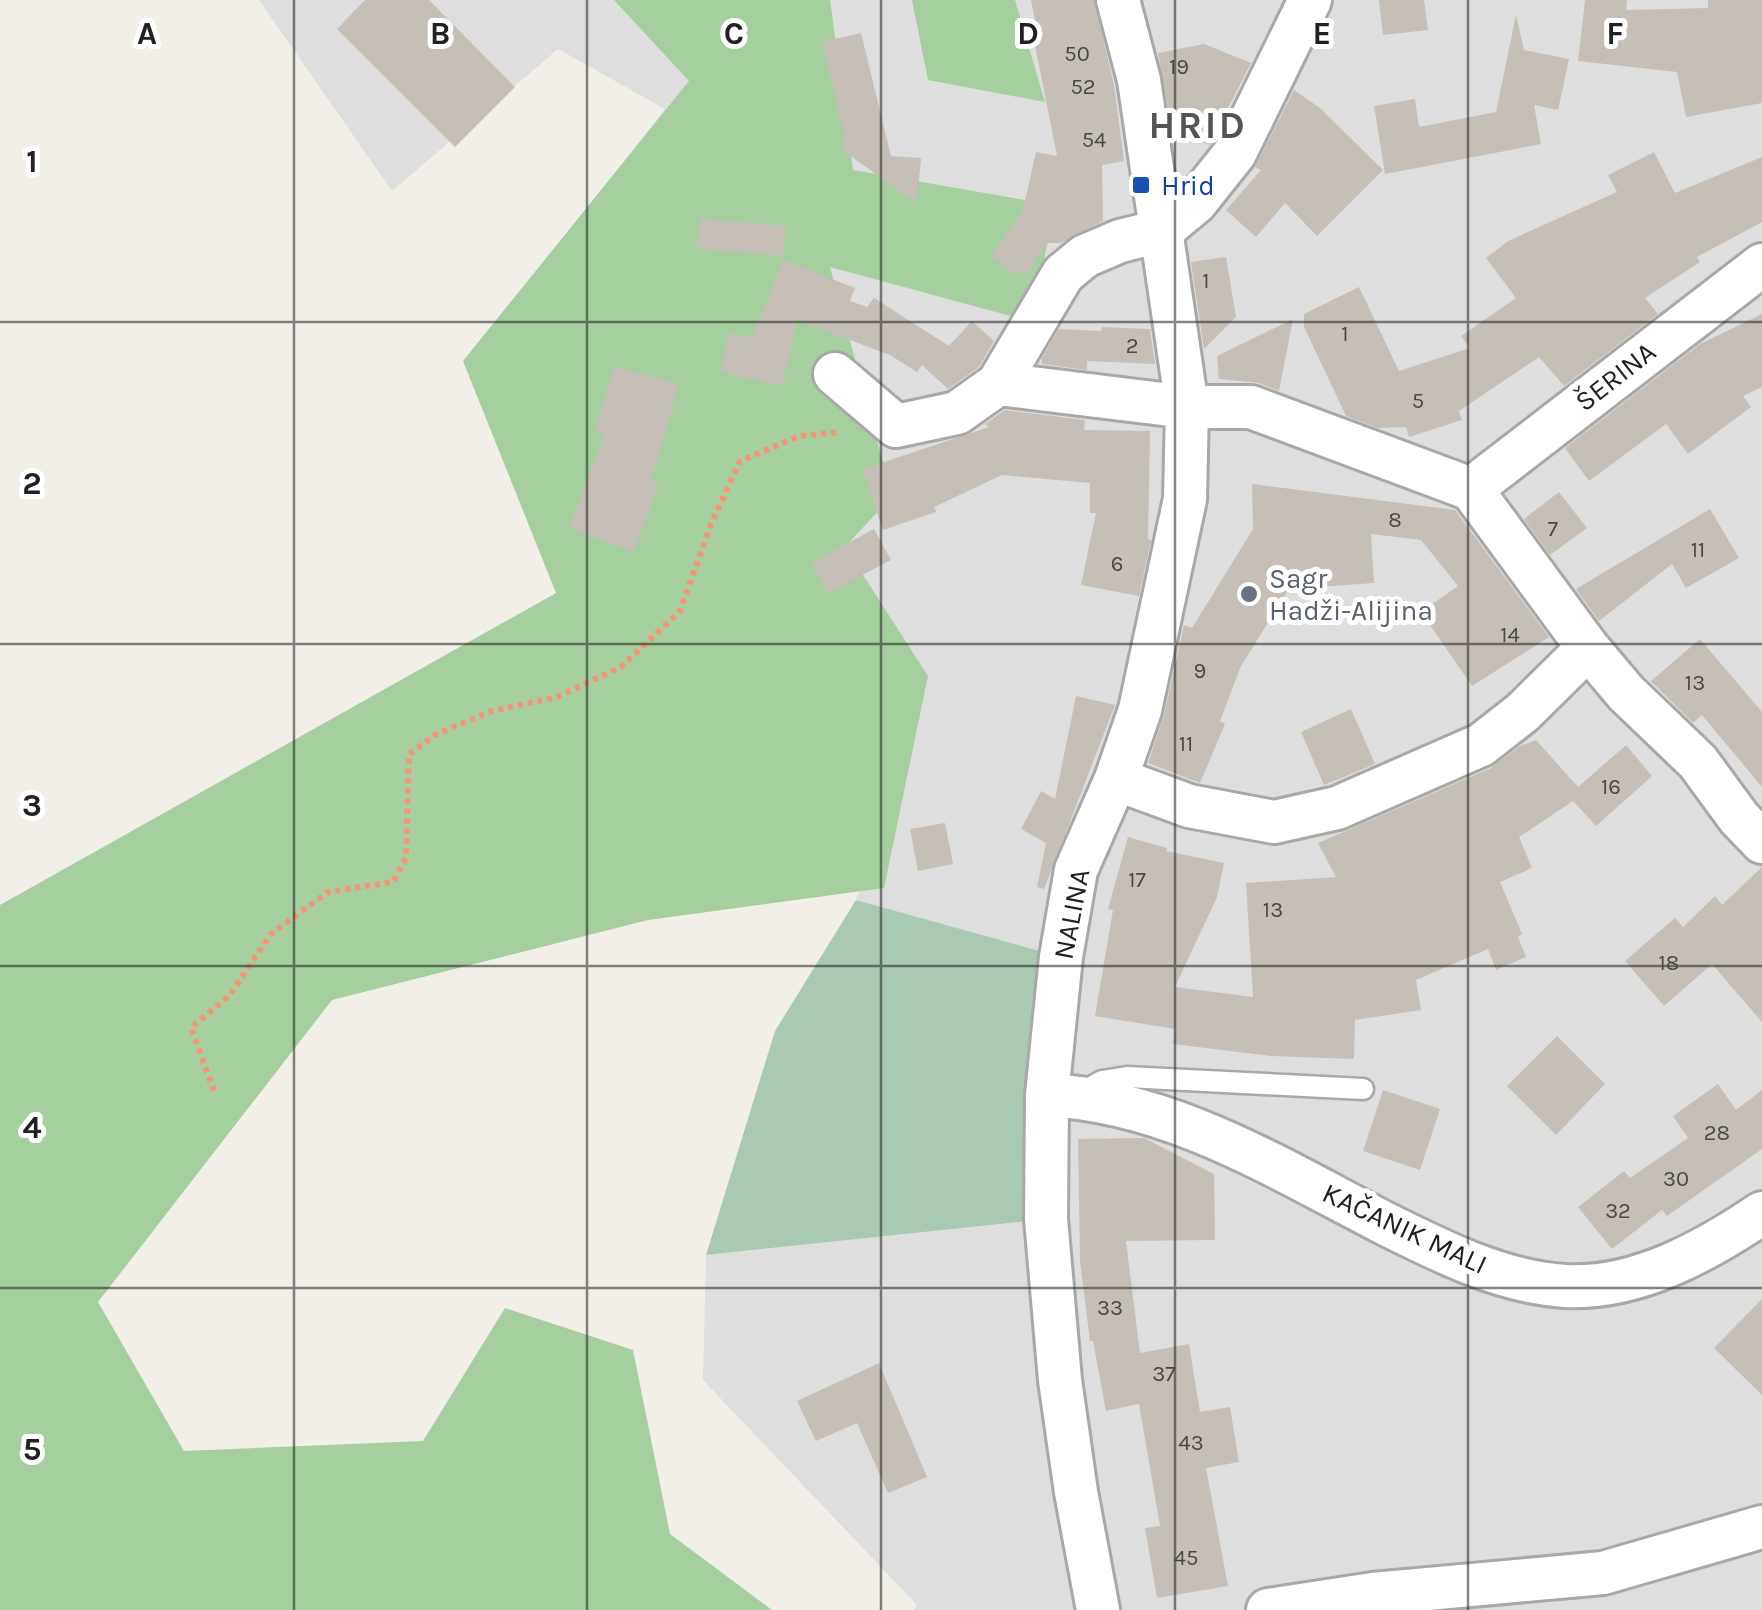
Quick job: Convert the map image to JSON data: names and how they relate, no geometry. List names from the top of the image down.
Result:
{
  "streets": {
    "street": ["ŠERINA", "NALINA", "KAČANIK MALI"]
  },
  "crossings": [
    ["NALINA", "KAČANIK MALI"]
  ],
  "districts": ["HRID"],
  "places": {
    "transit": ["Hrid"],
    "other": ["Sagr Hadži-Alijina"]
  },
  "house_numbers": [
    "50",
    "19",
    "52",
    "54",
    "1",
    "1",
    "2",
    "5",
    "8",
    "7",
    "11",
    "6",
    "14",
    "9",
    "13",
    "11",
    "16",
    "17",
    "13",
    "18",
    "28",
    "30",
    "32",
    "33",
    "37",
    "43",
    "45"
  ],
  "grid": {
    "columns": [
      "A",
      "B",
      "C",
      "D",
      "E",
      "F"
    ],
    "rows": [
      "1",
      "2",
      "3",
      "4",
      "5"
    ]
  }
}
